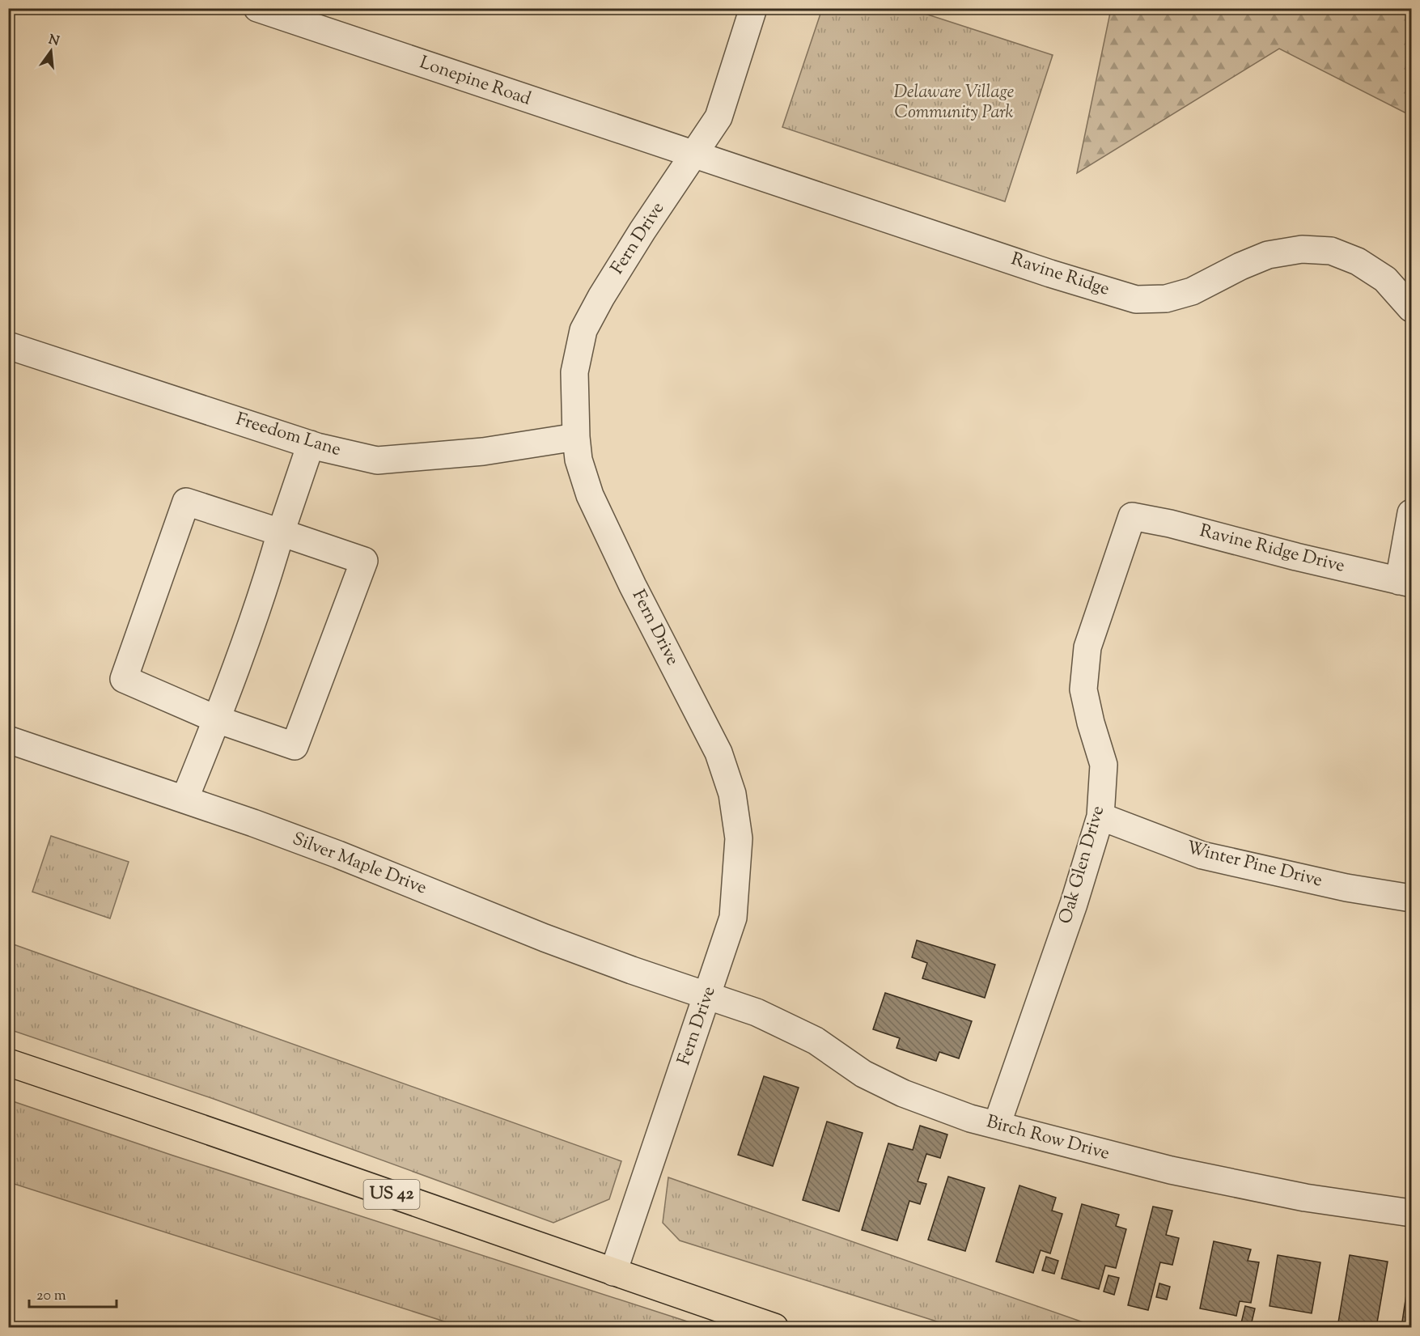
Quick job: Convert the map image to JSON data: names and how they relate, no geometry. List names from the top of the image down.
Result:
{
  "streets": {
    "highway": ["US 42"],
    "street": [
      "Lonepine Road",
      "Fern Drive",
      "Ravine Ridge",
      "Freedom Lane",
      "Ravine Ridge Drive",
      "Silver Maple Drive",
      "Oak Glen Drive",
      "Winter Pine Drive",
      "Birch Row Drive"
    ]
  },
  "crossings": [
    ["Lonepine Road", "Fern Drive"],
    ["Lonepine Road", "Ravine Ridge"],
    ["Fern Drive", "Ravine Ridge"],
    ["Fern Drive", "Freedom Lane"],
    ["Fern Drive", "Silver Maple Drive"],
    ["Fern Drive", "Birch Row Drive"],
    ["Fern Drive", "US 42"],
    ["Ravine Ridge Drive", "Oak Glen Drive"],
    ["Silver Maple Drive", "Birch Row Drive"],
    ["Oak Glen Drive", "Winter Pine Drive"],
    ["Oak Glen Drive", "Birch Row Drive"]
  ],
  "parks": ["Delaware Village Community Park"],
  "scale_bar": "20 m",
  "north": "top"
}
